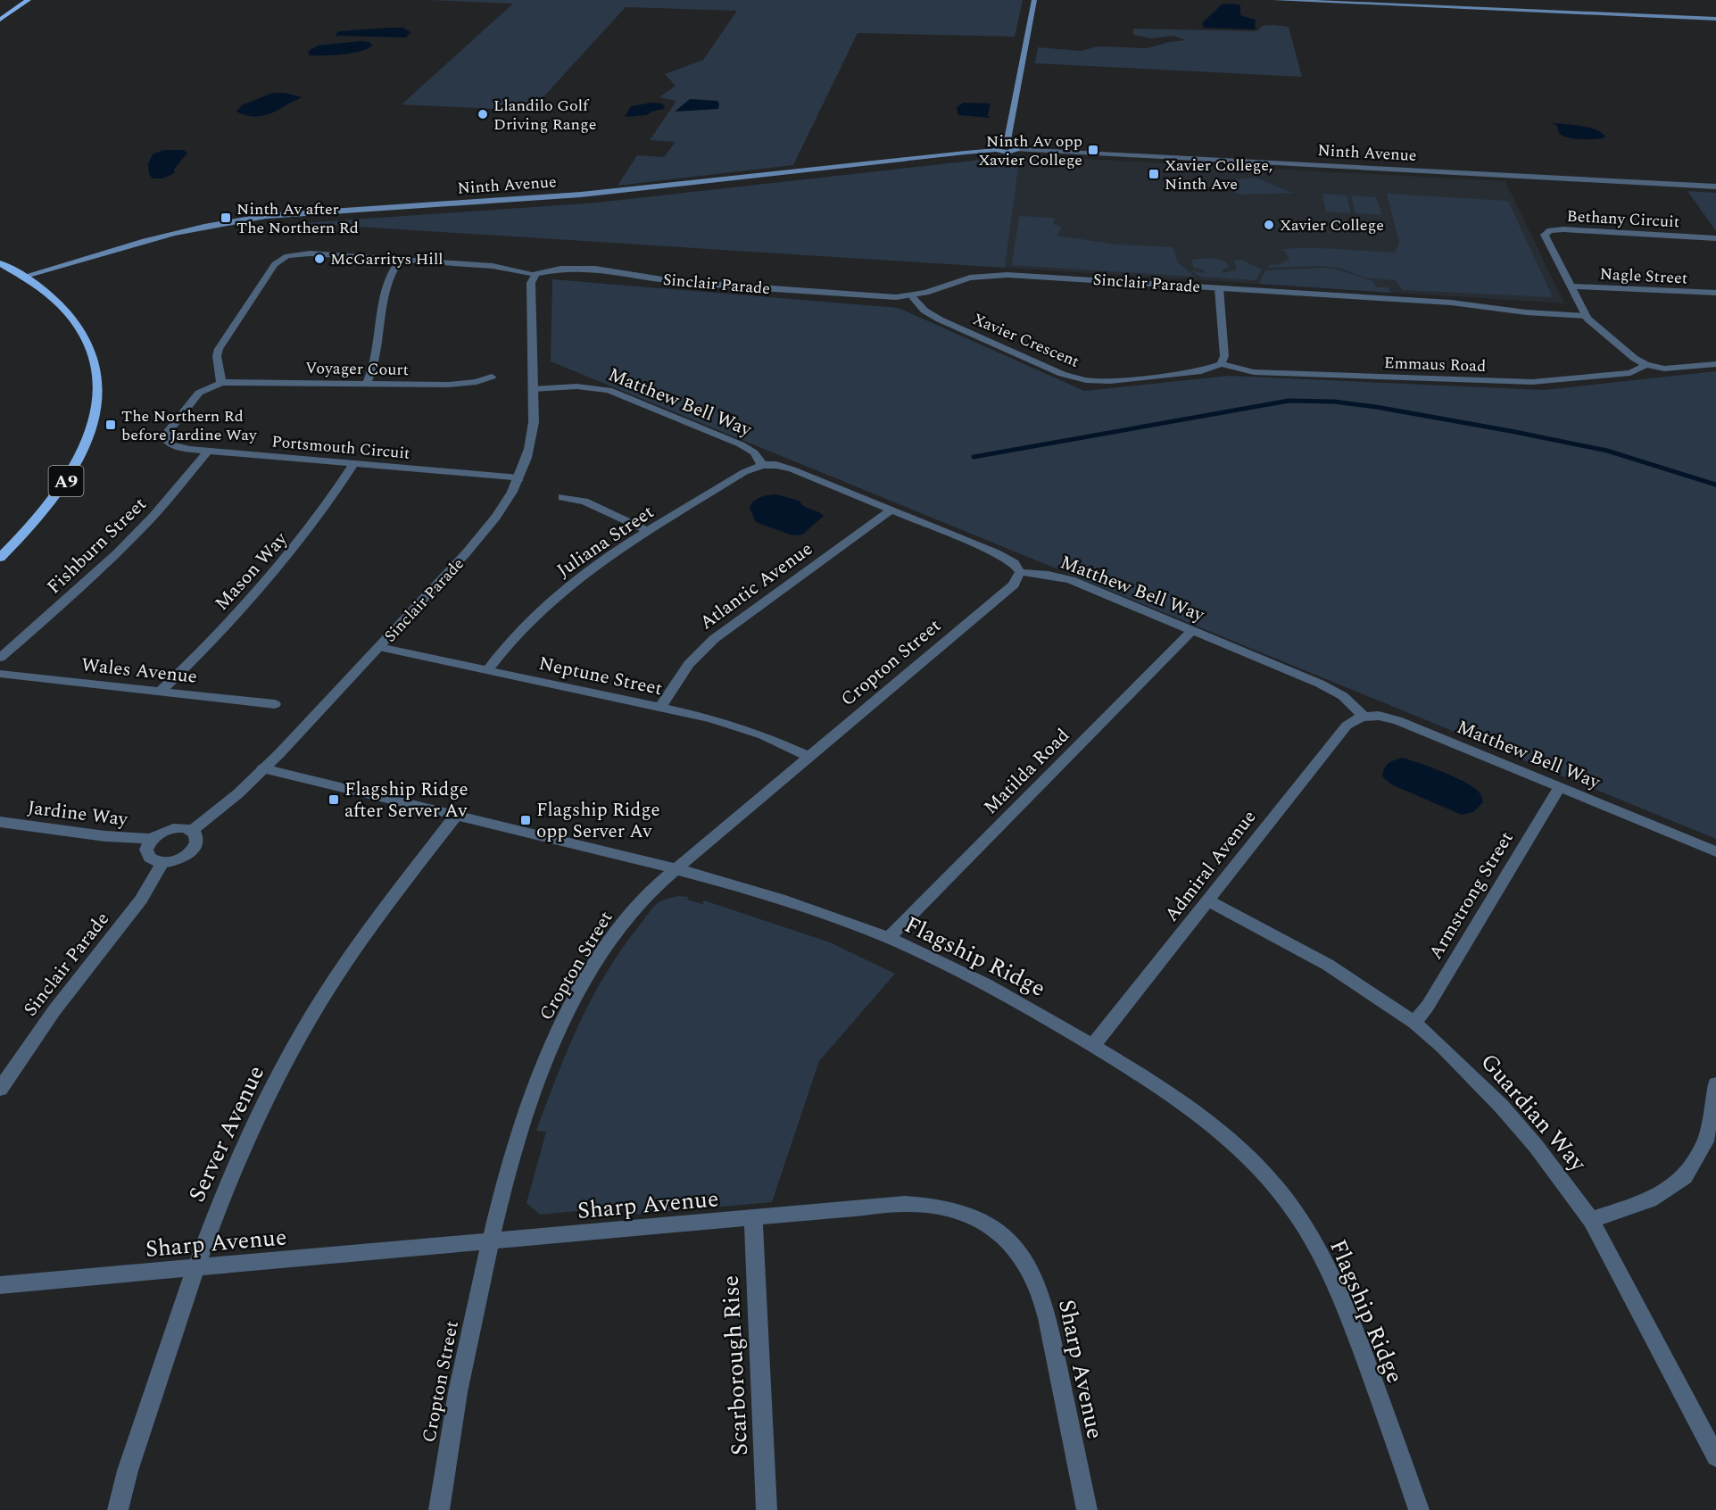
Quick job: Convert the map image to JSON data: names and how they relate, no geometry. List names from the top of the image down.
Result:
{
  "streets": {
    "highway": ["A9"],
    "main road": ["Ninth Avenue"],
    "street": [
      "Bethany Circuit",
      "Nagle Street",
      "Sinclair Parade",
      "Xavier Crescent",
      "Emmaus Road",
      "Voyager Court",
      "Matthew Bell Way",
      "Portsmouth Circuit",
      "Juliana Street",
      "Fishburn Street",
      "Mason Way",
      "Atlantic Avenue",
      "Cropton Street",
      "Wales Avenue",
      "Neptune Street",
      "Matilda Road",
      "Jardine Way",
      "Admiral Avenue",
      "Armstrong Street",
      "Flagship Ridge",
      "Guardian Way",
      "Server Avenue",
      "Sharp Avenue",
      "Scarborough Rise"
    ]
  },
  "crossings": [
    ["Ninth Avenue", "A9"],
    ["Bethany Circuit", "Nagle Street"],
    ["Bethany Circuit", "Sinclair Parade"],
    ["Bethany Circuit", "Emmaus Road"],
    ["Sinclair Parade", "Xavier Crescent"],
    ["Sinclair Parade", "Matthew Bell Way"],
    ["Sinclair Parade", "Portsmouth Circuit"],
    ["Sinclair Parade", "Neptune Street"],
    ["Sinclair Parade", "Jardine Way"],
    ["Sinclair Parade", "Flagship Ridge"],
    ["Xavier Crescent", "Emmaus Road"],
    ["Voyager Court", "Portsmouth Circuit"],
    ["Matthew Bell Way", "Juliana Street"],
    ["Matthew Bell Way", "Cropton Street"],
    ["Matthew Bell Way", "Matilda Road"],
    ["Matthew Bell Way", "Admiral Avenue"],
    ["Matthew Bell Way", "Armstrong Street"],
    ["Portsmouth Circuit", "Fishburn Street"],
    ["Portsmouth Circuit", "Mason Way"],
    ["Juliana Street", "Neptune Street"],
    ["Mason Way", "Wales Avenue"],
    ["Atlantic Avenue", "Neptune Street"],
    ["Cropton Street", "Neptune Street"],
    ["Cropton Street", "Flagship Ridge"],
    ["Cropton Street", "Sharp Avenue"],
    ["Matilda Road", "Flagship Ridge"],
    ["Admiral Avenue", "Flagship Ridge"],
    ["Admiral Avenue", "Guardian Way"],
    ["Armstrong Street", "Guardian Way"],
    ["Flagship Ridge", "Server Avenue"],
    ["Server Avenue", "Sharp Avenue"],
    ["Sharp Avenue", "Scarborough Rise"]
  ],
  "places": {
    "other": ["Llandilo Golf Driving Range", "Xavier College", "McGarritys Hill"],
    "transit": [
      "Ninth Av opp Xavier College",
      "Xavier College, Ninth Ave",
      "Ninth Av after The Northern Rd",
      "The Northern Rd before Jardine Way",
      "Flagship Ridge after Server Av",
      "Flagship Ridge opp Server Av"
    ]
  }
}
